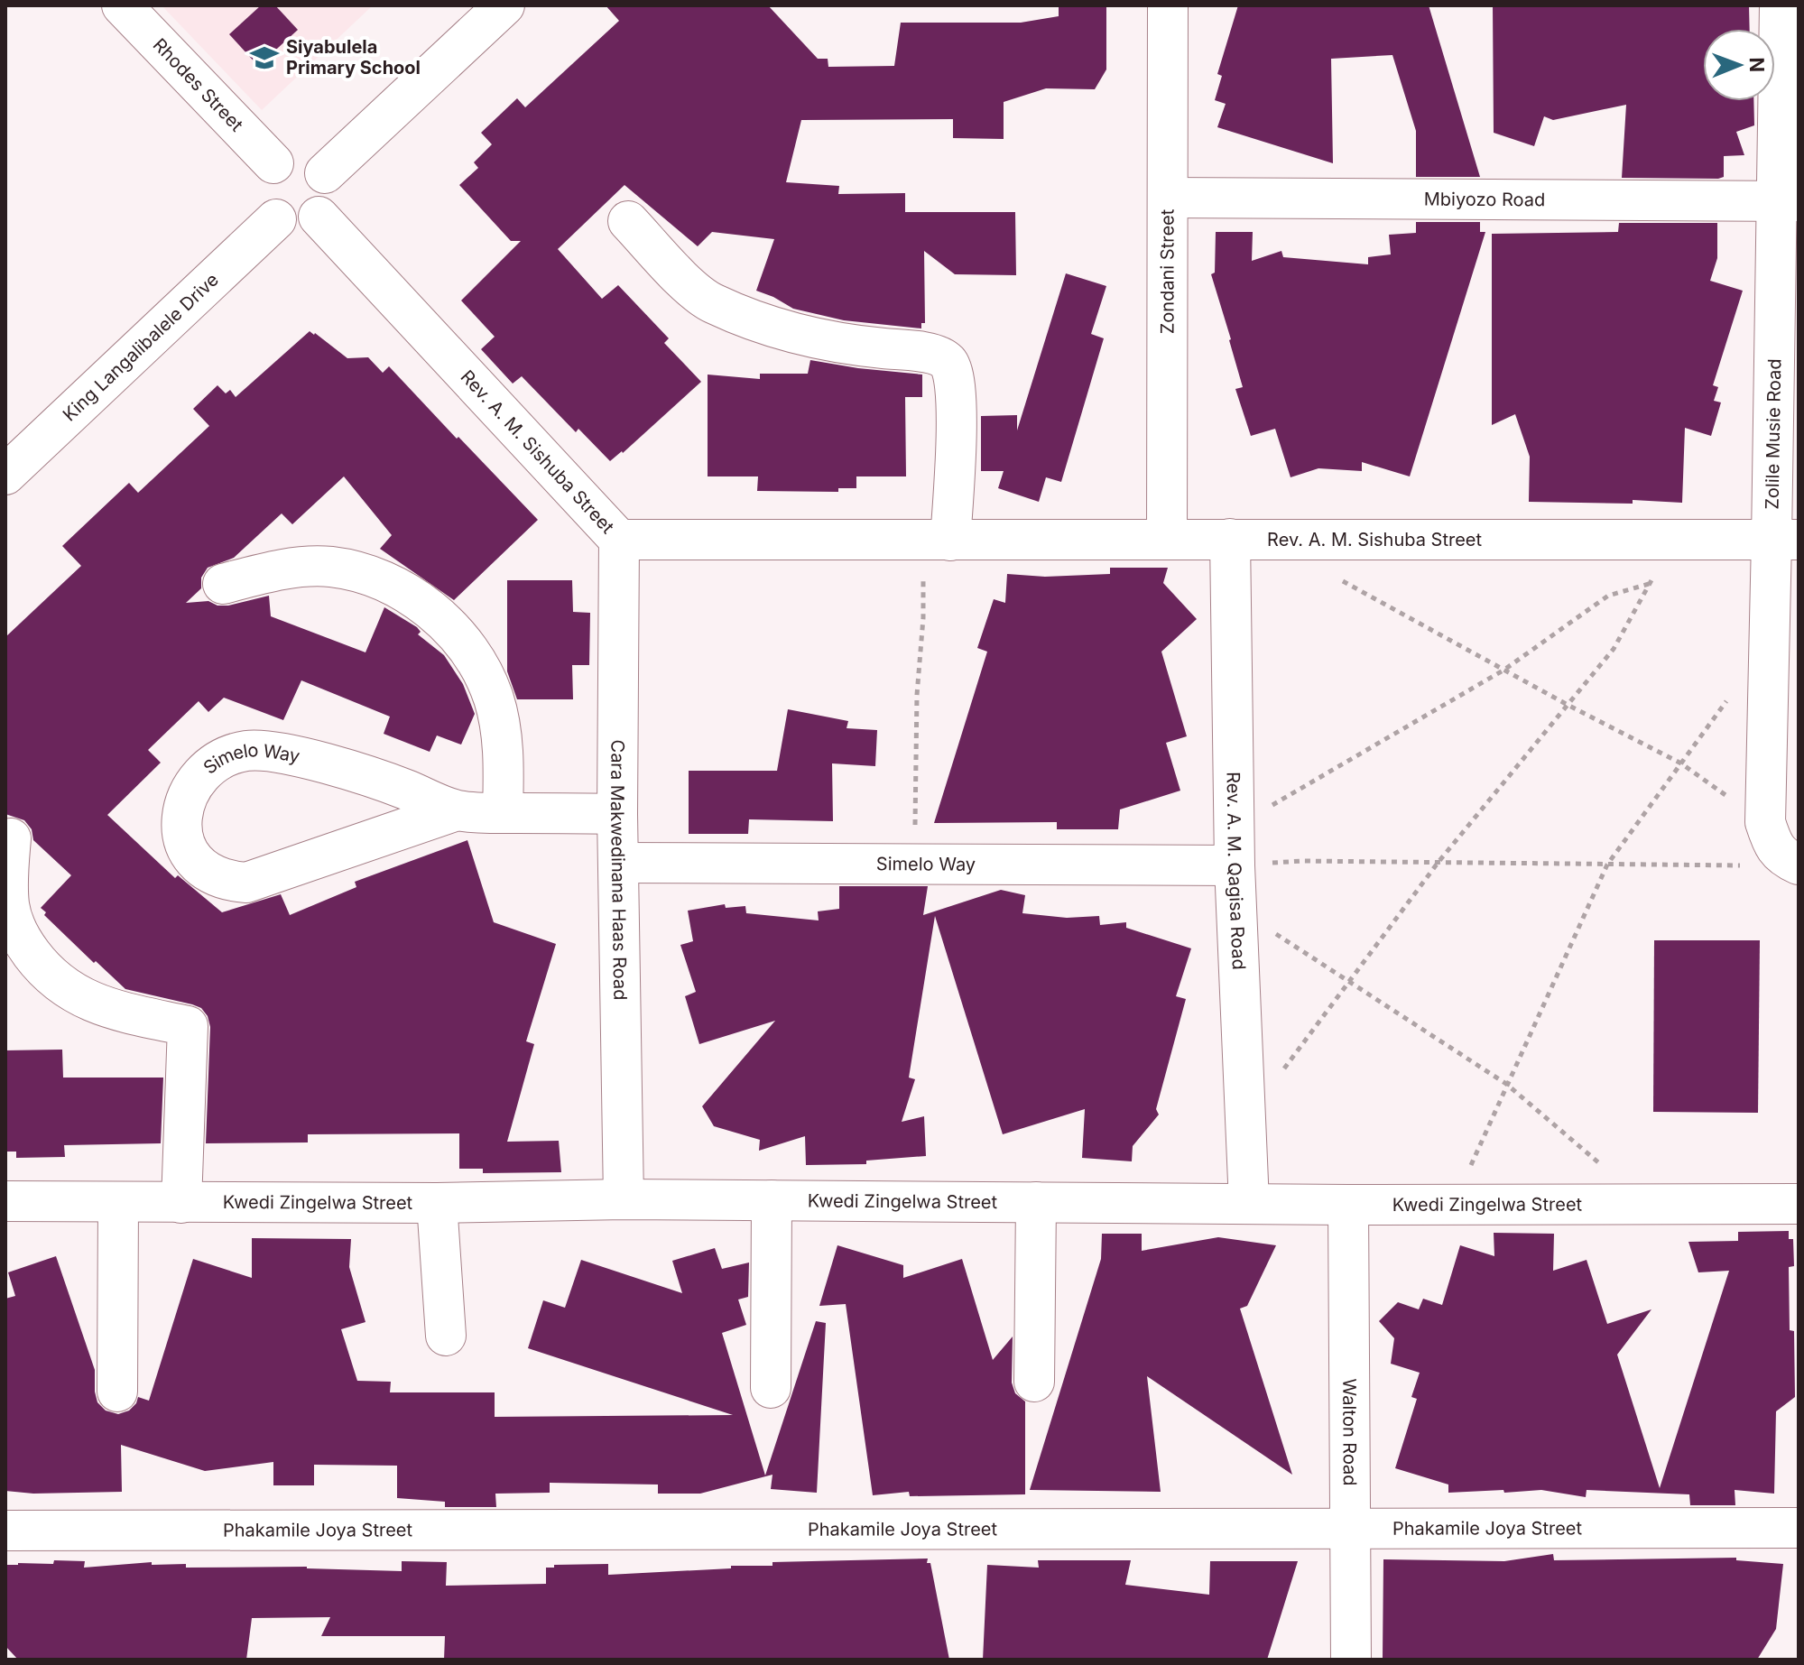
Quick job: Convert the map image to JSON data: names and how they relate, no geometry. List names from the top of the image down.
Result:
{
  "streets": {
    "street": [
      "Rhodes Street",
      "Mbiyozo Road",
      "Zondani Street",
      "King Langalibalele Drive",
      "Zolile Musie Road",
      "Rev. A. M. Sishuba Street",
      "Simelo Way",
      "Cara Makwedinana Haas Road",
      "Rev. A. M. Qagisa Road",
      "Kwedi Zingelwa Street",
      "Walton Road",
      "Phakamile Joya Street"
    ]
  },
  "crossings": [
    ["Rhodes Street", "King Langalibalele Drive"],
    ["Rhodes Street", "Rev. A. M. Sishuba Street"],
    ["Mbiyozo Road", "Zondani Street"],
    ["Mbiyozo Road", "Zolile Musie Road"],
    ["Zondani Street", "Rev. A. M. Sishuba Street"],
    ["King Langalibalele Drive", "Rev. A. M. Sishuba Street"],
    ["Zolile Musie Road", "Rev. A. M. Sishuba Street"],
    ["Rev. A. M. Sishuba Street", "Cara Makwedinana Haas Road"],
    ["Rev. A. M. Sishuba Street", "Rev. A. M. Qagisa Road"],
    ["Simelo Way", "Cara Makwedinana Haas Road"],
    ["Simelo Way", "Rev. A. M. Qagisa Road"],
    ["Cara Makwedinana Haas Road", "Kwedi Zingelwa Street"],
    ["Rev. A. M. Qagisa Road", "Kwedi Zingelwa Street"],
    ["Kwedi Zingelwa Street", "Walton Road"],
    ["Walton Road", "Phakamile Joya Street"]
  ],
  "places": {
    "school or university": ["Siyabulela Primary School"]
  },
  "north": "right"
}
